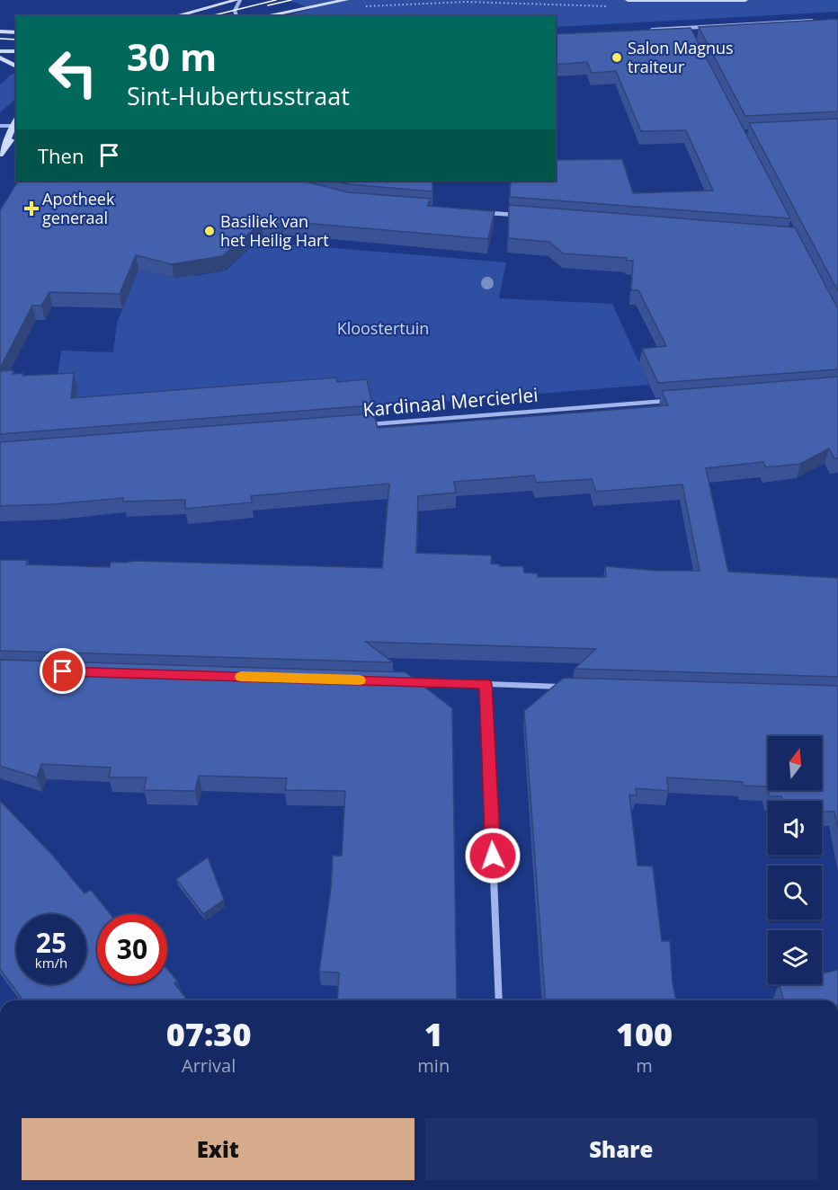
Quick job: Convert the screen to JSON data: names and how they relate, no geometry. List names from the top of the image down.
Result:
{
  "streets": {
    "street": ["Kardinaal Mercierlei"]
  },
  "parks": ["Kloostertuin"],
  "places": {
    "other": ["Salon Magnus traiteur", "Basiliek van het Heilig Hart"],
    "health": ["Apotheek generaal"]
  },
  "north": "top",
  "page": {
    "turn": ["30 m", "Sint-Hubertusstraat"],
    "then": "Then",
    "speed": "25 km/h",
    "limit": "30",
    "eta": [
      "07:30",
      "Arrival",
      "1",
      "min",
      "100",
      "m"
    ],
    "buttons": ["Exit", "Share"]
  }
}
